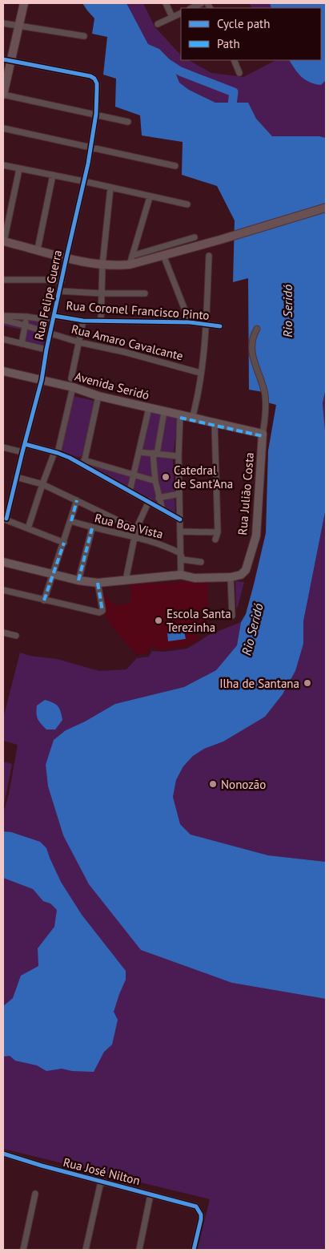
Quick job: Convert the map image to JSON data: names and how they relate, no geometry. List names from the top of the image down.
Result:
{
  "streets": {
    "main road": ["Avenida Seridó", "Rua Julião Costa"],
    "street": [
      "Rua Felipe Guerra",
      "Rua Coronel Francisco Pinto",
      "Rua Amaro Cavalcante",
      "Rua Boa Vista",
      "Rua José Nilton"
    ]
  },
  "crossings": [
    ["Rua Felipe Guerra", "Rua Coronel Francisco Pinto"],
    ["Rua Felipe Guerra", "Rua Amaro Cavalcante"],
    ["Rua Felipe Guerra", "Avenida Seridó"],
    ["Avenida Seridó", "Rua Julião Costa"]
  ],
  "water": ["Rio Seridó"],
  "places": [
    "Catedral de Sant'Ana",
    "Escola Santa Terezinha",
    "Ilha de Santana",
    "Nonozão"
  ],
  "legend": ["Cycle path", "Path"]
}
